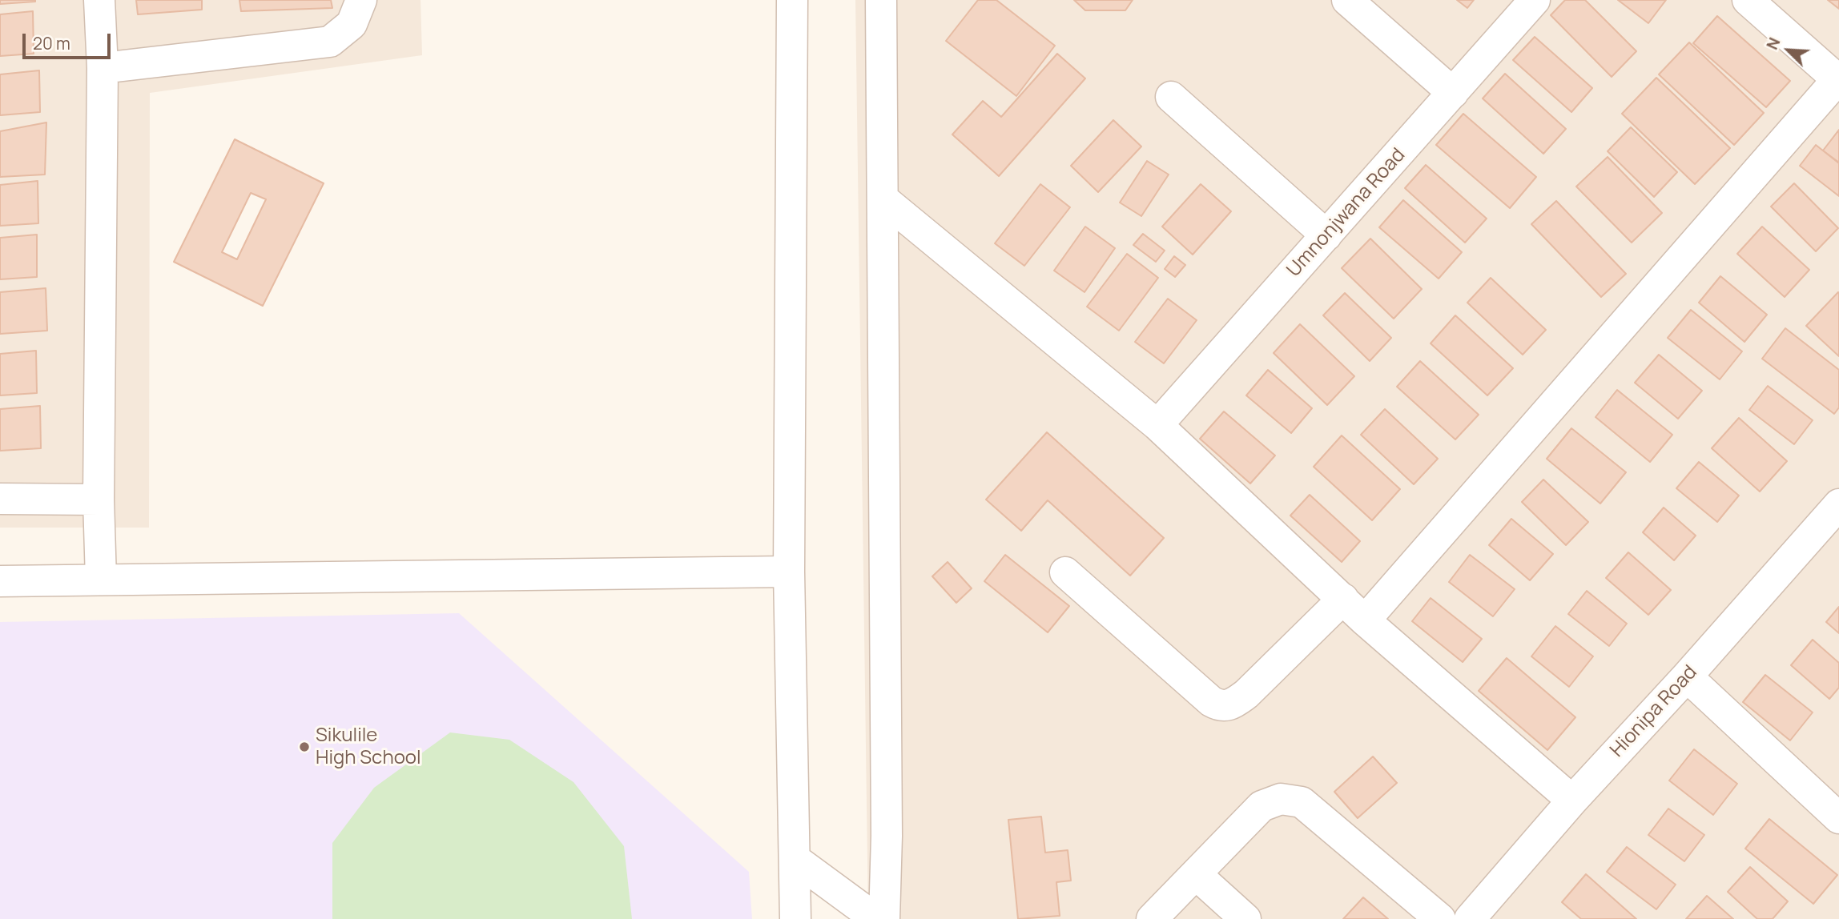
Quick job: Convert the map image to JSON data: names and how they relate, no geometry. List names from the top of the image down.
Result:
{
  "streets": {
    "street": ["Umnonjwana Road", "Hionipa Road"]
  },
  "places": ["Sikulile High School"],
  "scale_bar": "20 m",
  "north": "top left"
}
